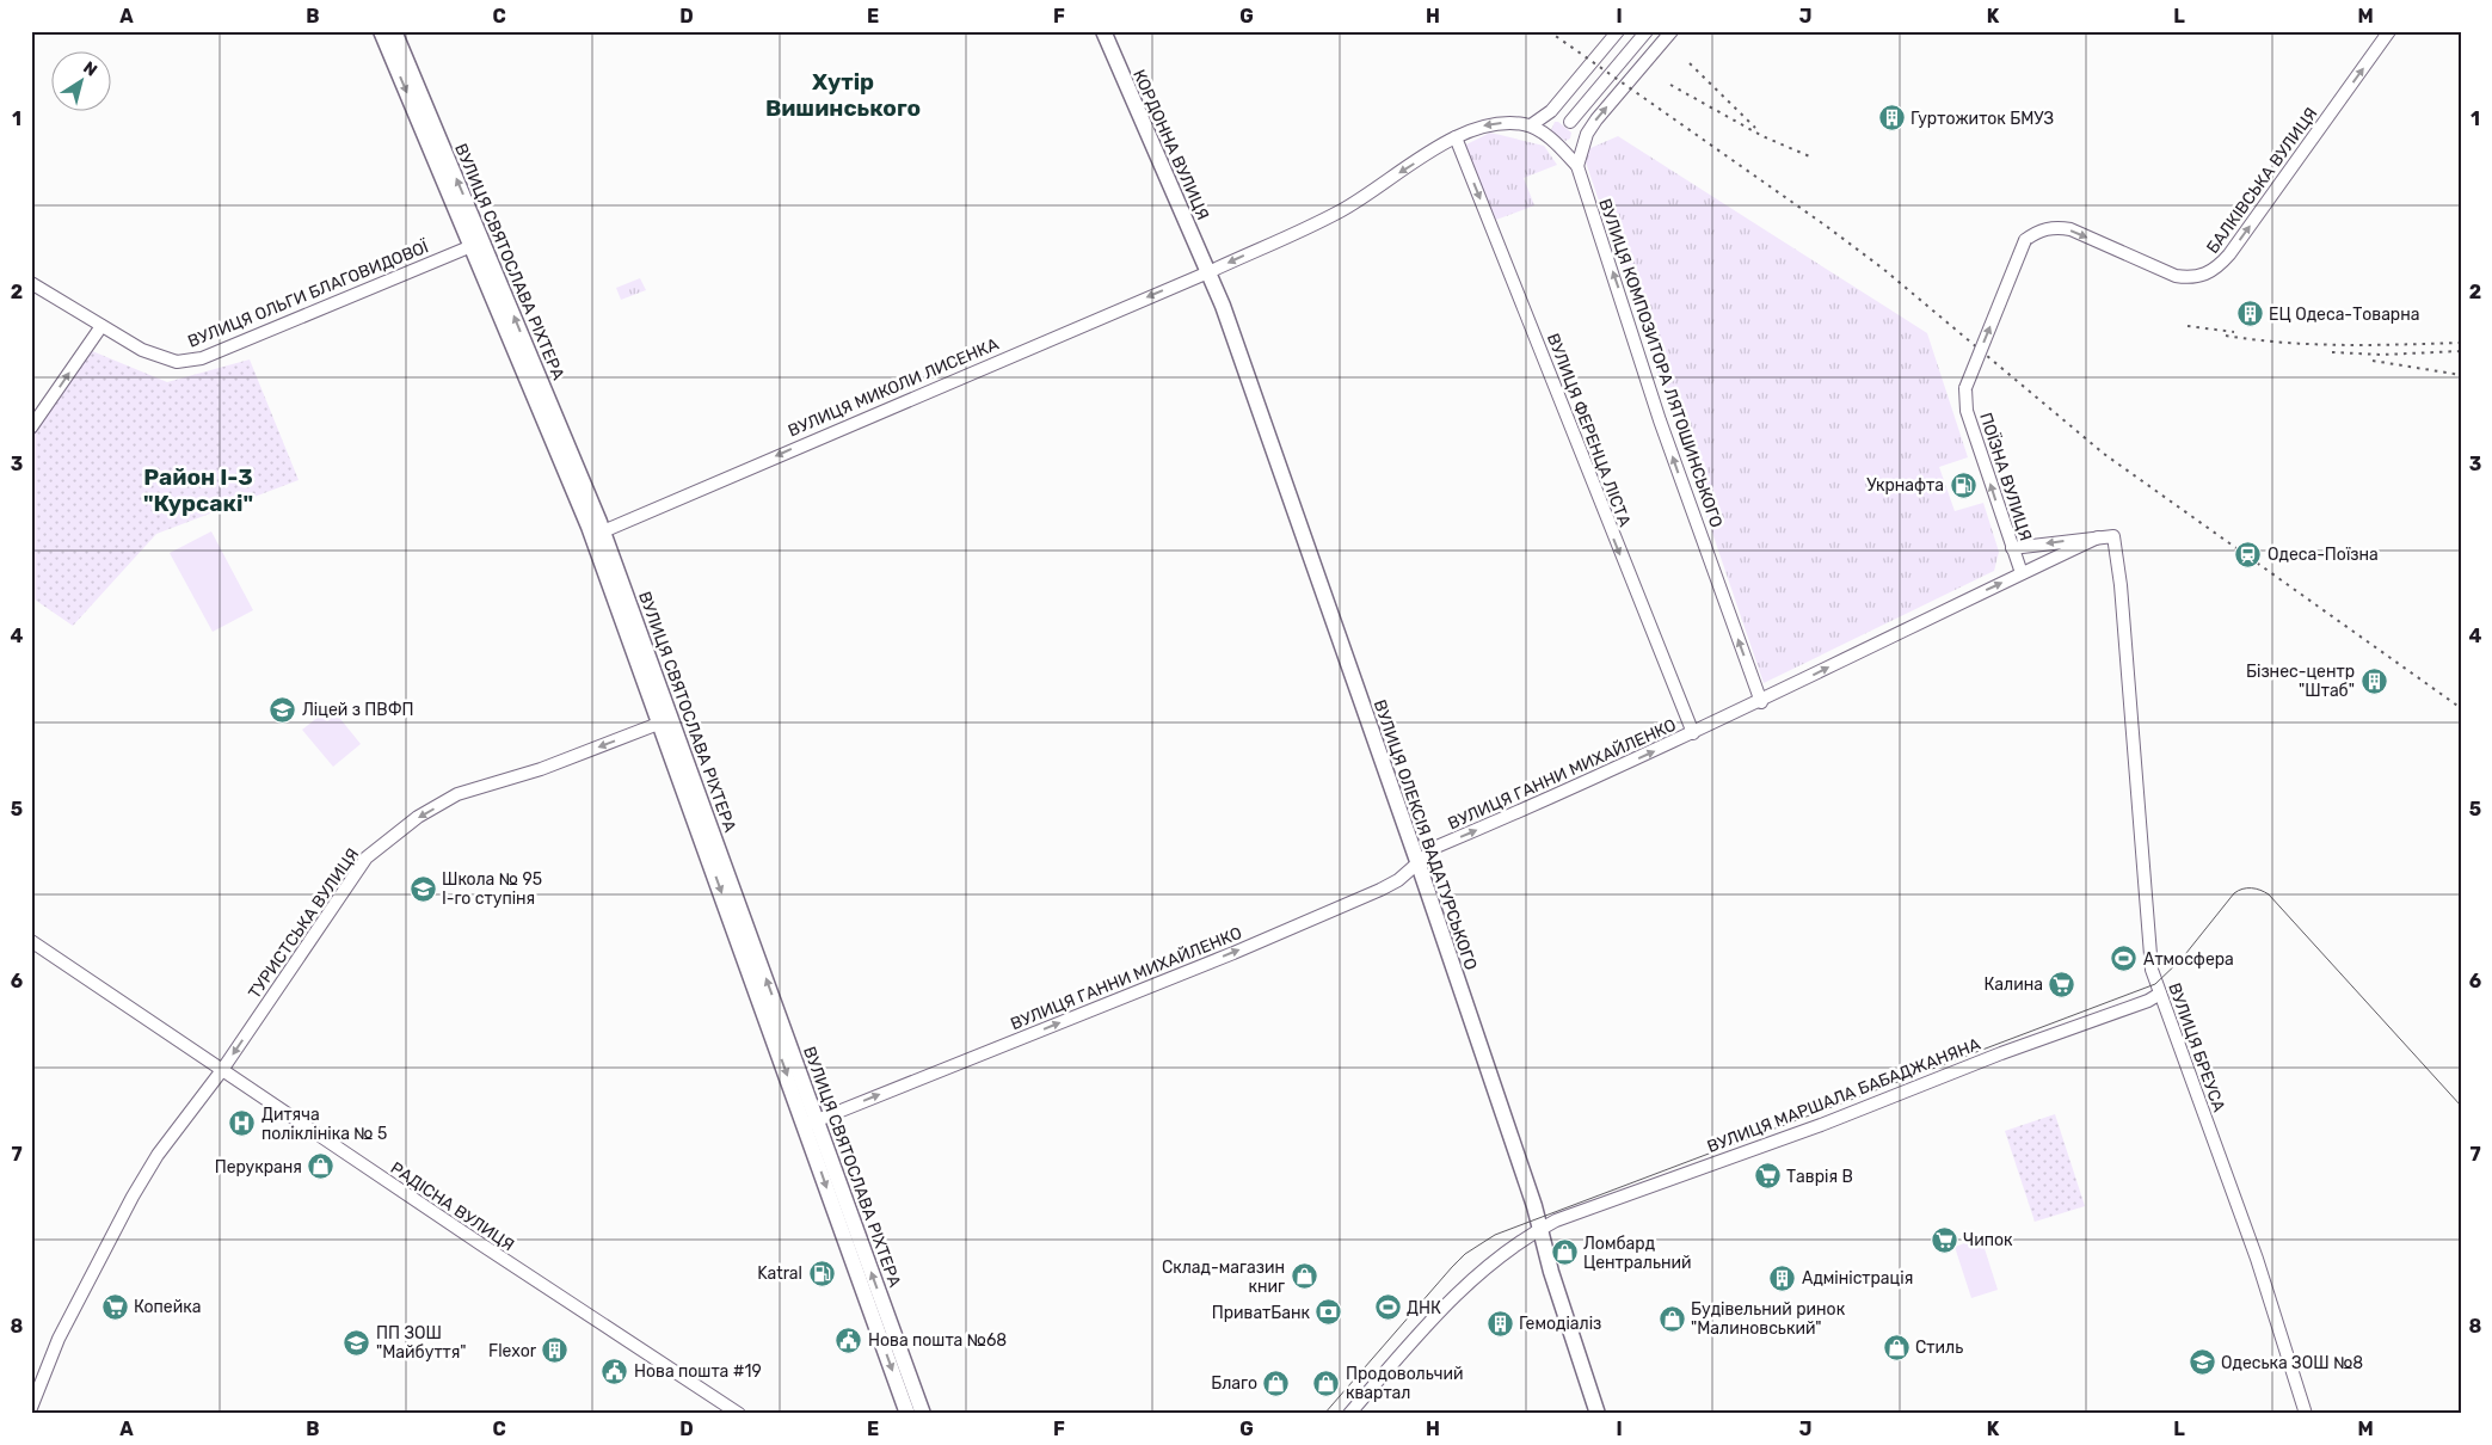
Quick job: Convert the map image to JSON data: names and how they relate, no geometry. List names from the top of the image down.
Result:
{
  "streets": {
    "main road": ["КОРДОННА ВУЛИЦЯ", "ВУЛИЦЯ СВЯТОСЛАВА РІХТЕРА", "ВУЛИЦЯ ОЛЕКСІЯ ВАДАТУРСЬКОГО"],
    "street": [
      "БАЛКІВСЬКА ВУЛИЦЯ",
      "ВУЛИЦЯ ОЛЬГИ БЛАГОВИДОВОЇ",
      "ВУЛИЦЯ КОМПОЗИТОРА ЛЯТОШИНСЬКОГО",
      "ВУЛИЦЯ МИКОЛИ ЛИСЕНКА",
      "ВУЛИЦЯ ФЕРЕНЦА ЛІСТА",
      "ПОЇЗНА ВУЛИЦЯ",
      "ВУЛИЦЯ ГАННИ МИХАЙЛЕНКО",
      "ТУРИСТСЬКА ВУЛИЦЯ",
      "ВУЛИЦЯ БРЕУСА",
      "ВУЛИЦЯ МАРШАЛА БАБАДЖАНЯНА",
      "РАДІСНА ВУЛИЦЯ"
    ]
  },
  "crossings": [
    ["КОРДОННА ВУЛИЦЯ", "ВУЛИЦЯ МИКОЛИ ЛИСЕНКА"],
    ["КОРДОННА ВУЛИЦЯ", "ВУЛИЦЯ ОЛЕКСІЯ ВАДАТУРСЬКОГО"],
    ["БАЛКІВСЬКА ВУЛИЦЯ", "ПОЇЗНА ВУЛИЦЯ"],
    ["ВУЛИЦЯ СВЯТОСЛАВА РІХТЕРА", "ВУЛИЦЯ ОЛЬГИ БЛАГОВИДОВОЇ"],
    ["ВУЛИЦЯ СВЯТОСЛАВА РІХТЕРА", "ВУЛИЦЯ МИКОЛИ ЛИСЕНКА"],
    ["ВУЛИЦЯ СВЯТОСЛАВА РІХТЕРА", "ВУЛИЦЯ ГАННИ МИХАЙЛЕНКО"],
    ["ВУЛИЦЯ СВЯТОСЛАВА РІХТЕРА", "ТУРИСТСЬКА ВУЛИЦЯ"],
    ["ВУЛИЦЯ КОМПОЗИТОРА ЛЯТОШИНСЬКОГО", "ВУЛИЦЯ ГАННИ МИХАЙЛЕНКО"],
    ["ВУЛИЦЯ МИКОЛИ ЛИСЕНКА", "ВУЛИЦЯ ФЕРЕНЦА ЛІСТА"],
    ["ВУЛИЦЯ МИКОЛИ ЛИСЕНКА", "ВУЛИЦЯ ОЛЕКСІЯ ВАДАТУРСЬКОГО"],
    ["ВУЛИЦЯ ФЕРЕНЦА ЛІСТА", "ВУЛИЦЯ ГАННИ МИХАЙЛЕНКО"],
    ["ПОЇЗНА ВУЛИЦЯ", "ВУЛИЦЯ ГАННИ МИХАЙЛЕНКО"],
    ["ВУЛИЦЯ ГАННИ МИХАЙЛЕНКО", "ВУЛИЦЯ ОЛЕКСІЯ ВАДАТУРСЬКОГО"],
    ["ВУЛИЦЯ ГАННИ МИХАЙЛЕНКО", "ВУЛИЦЯ БРЕУСА"],
    ["ВУЛИЦЯ ОЛЕКСІЯ ВАДАТУРСЬКОГО", "ВУЛИЦЯ МАРШАЛА БАБАДЖАНЯНА"],
    ["ТУРИСТСЬКА ВУЛИЦЯ", "РАДІСНА ВУЛИЦЯ"],
    ["ВУЛИЦЯ БРЕУСА", "ВУЛИЦЯ МАРШАЛА БАБАДЖАНЯНА"]
  ],
  "one_way": [
    "БАЛКІВСЬКА ВУЛИЦЯ",
    "ВУЛИЦЯ КОМПОЗИТОРА ЛЯТОШИНСЬКОГО",
    "ВУЛИЦЯ МИКОЛИ ЛИСЕНКА",
    "ВУЛИЦЯ ФЕРЕНЦА ЛІСТА",
    "ПОЇЗНА ВУЛИЦЯ",
    "ВУЛИЦЯ ГАННИ МИХАЙЛЕНКО",
    "ТУРИСТСЬКА ВУЛИЦЯ"
  ],
  "districts": ["Хутір Вишинського", "Район І-3 \"Курсакі\""],
  "places": {
    "building": [
      "Гуртожиток БМУЗ",
      "ЕЦ Одеса-Товарна",
      "Бізнес-центр \"Штаб\"",
      "Адміністрація",
      "Гемодіаліз",
      "Flexor"
    ],
    "fuel station": ["Укрнафта", "Katral"],
    "station": ["Одеса-Поїзна"],
    "school or university": [
      "Ліцей з ПВФП",
      "Школа № 95 І-го ступіня",
      "ПП ЗОШ \"Майбуття\"",
      "Одеська ЗОШ №8"
    ],
    "sports": ["Атмосфера", "ДНК"],
    "supermarket": [
      "Калина",
      "Таврія В",
      "Чипок",
      "Копейка"
    ],
    "hospital": ["Дитяча поліклініка № 5"],
    "shop": [
      "Перукраня",
      "Ломбард Центральний",
      "Склад-магазин книг",
      "Будівельний ринок \"Малиновський\"",
      "Стиль",
      "Благо",
      "Продовольчий квартал"
    ],
    "bank": ["ПриватБанк"],
    "public building": ["Нова пошта №68", "Нова пошта #19"]
  },
  "north": "top right",
  "grid": {
    "columns": [
      "A",
      "B",
      "C",
      "D",
      "E",
      "F",
      "G",
      "H",
      "I",
      "J",
      "K",
      "L",
      "M"
    ],
    "rows": [
      "1",
      "2",
      "3",
      "4",
      "5",
      "6",
      "7",
      "8"
    ]
  }
}
